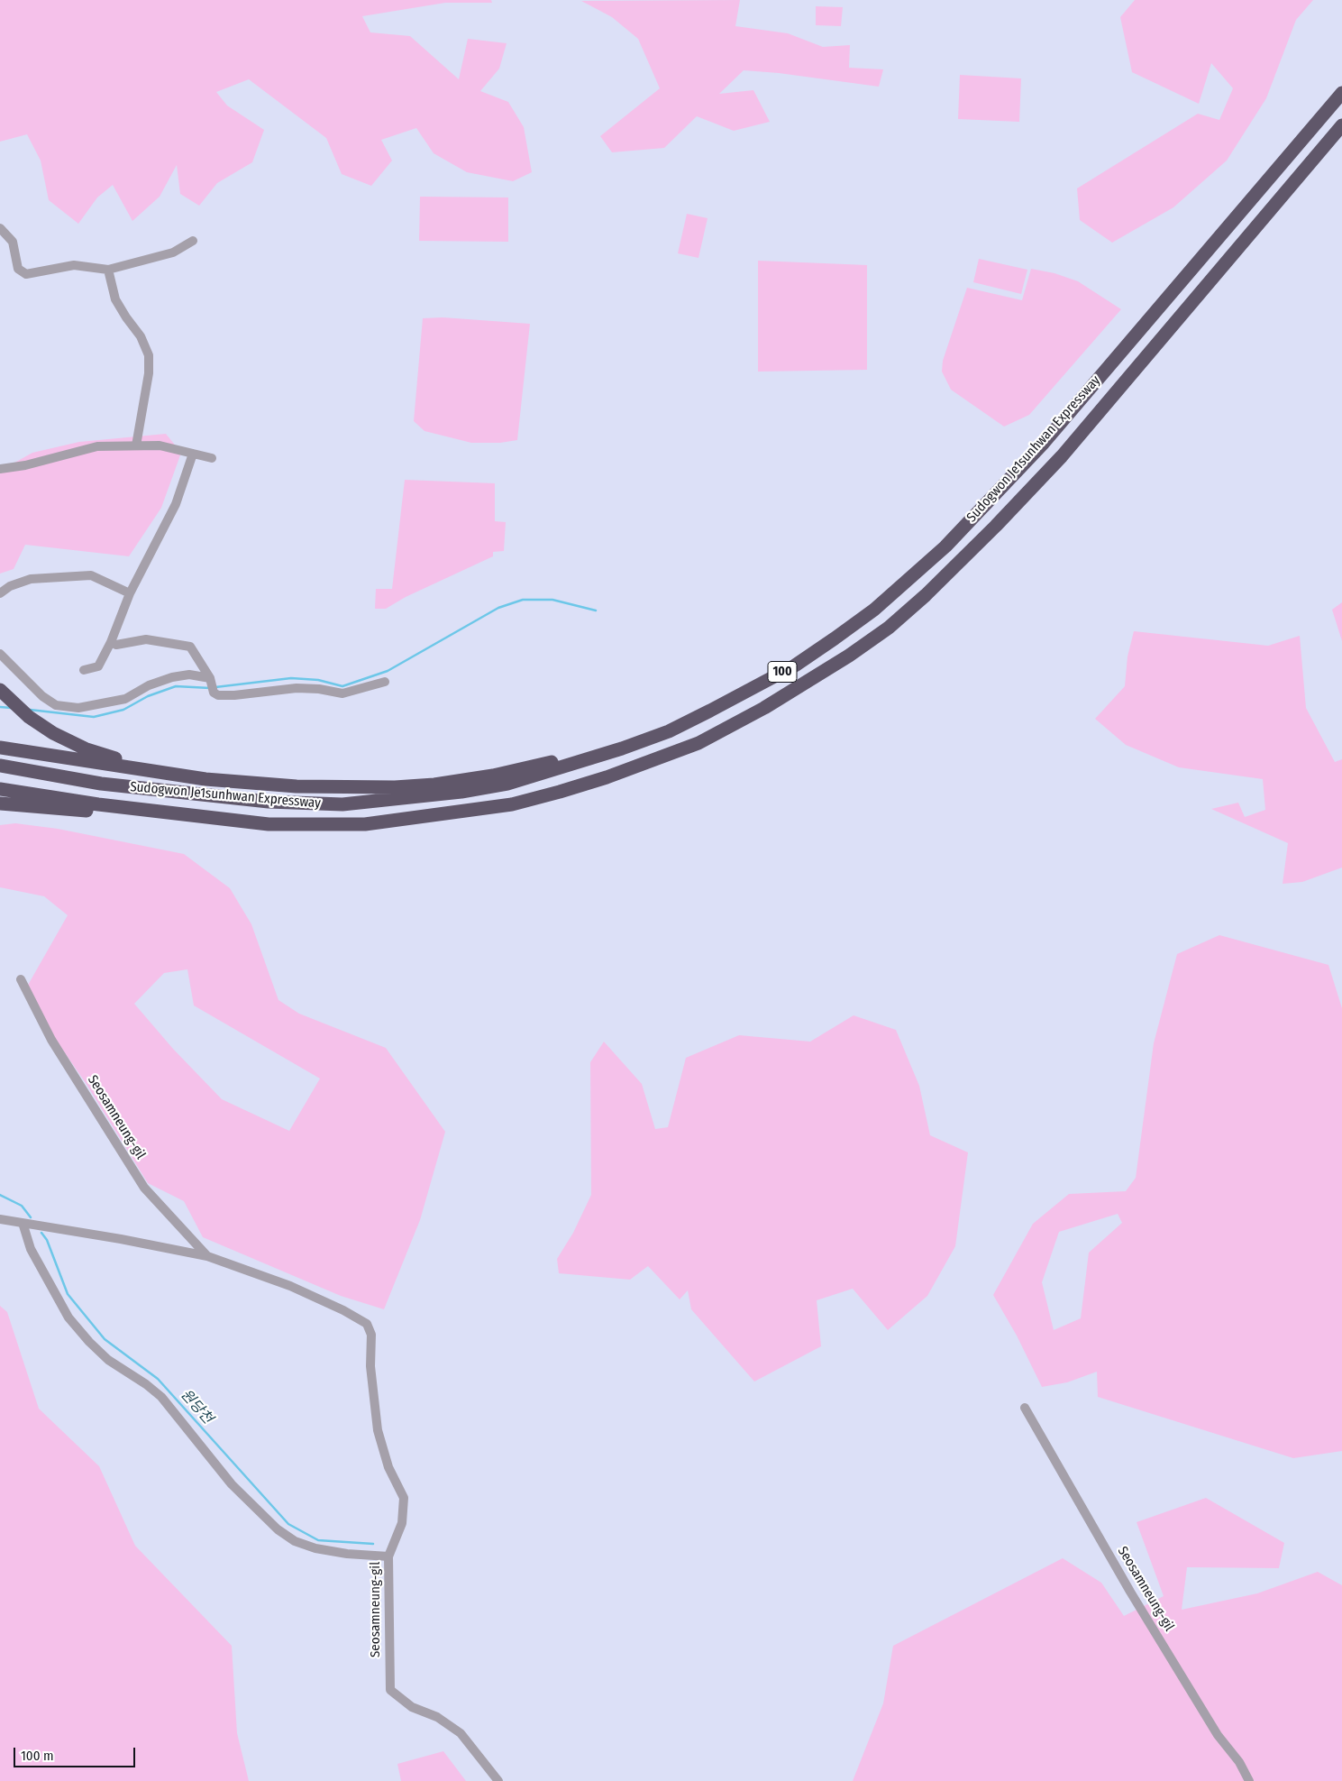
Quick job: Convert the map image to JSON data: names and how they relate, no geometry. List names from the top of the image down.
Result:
{
  "streets": {
    "highway": ["Sudogwon Je1sunhwan Expressway", "100"],
    "street": ["Seosamneung-gil"]
  },
  "water": ["원당천"],
  "scale_bar": "100 m"
}
